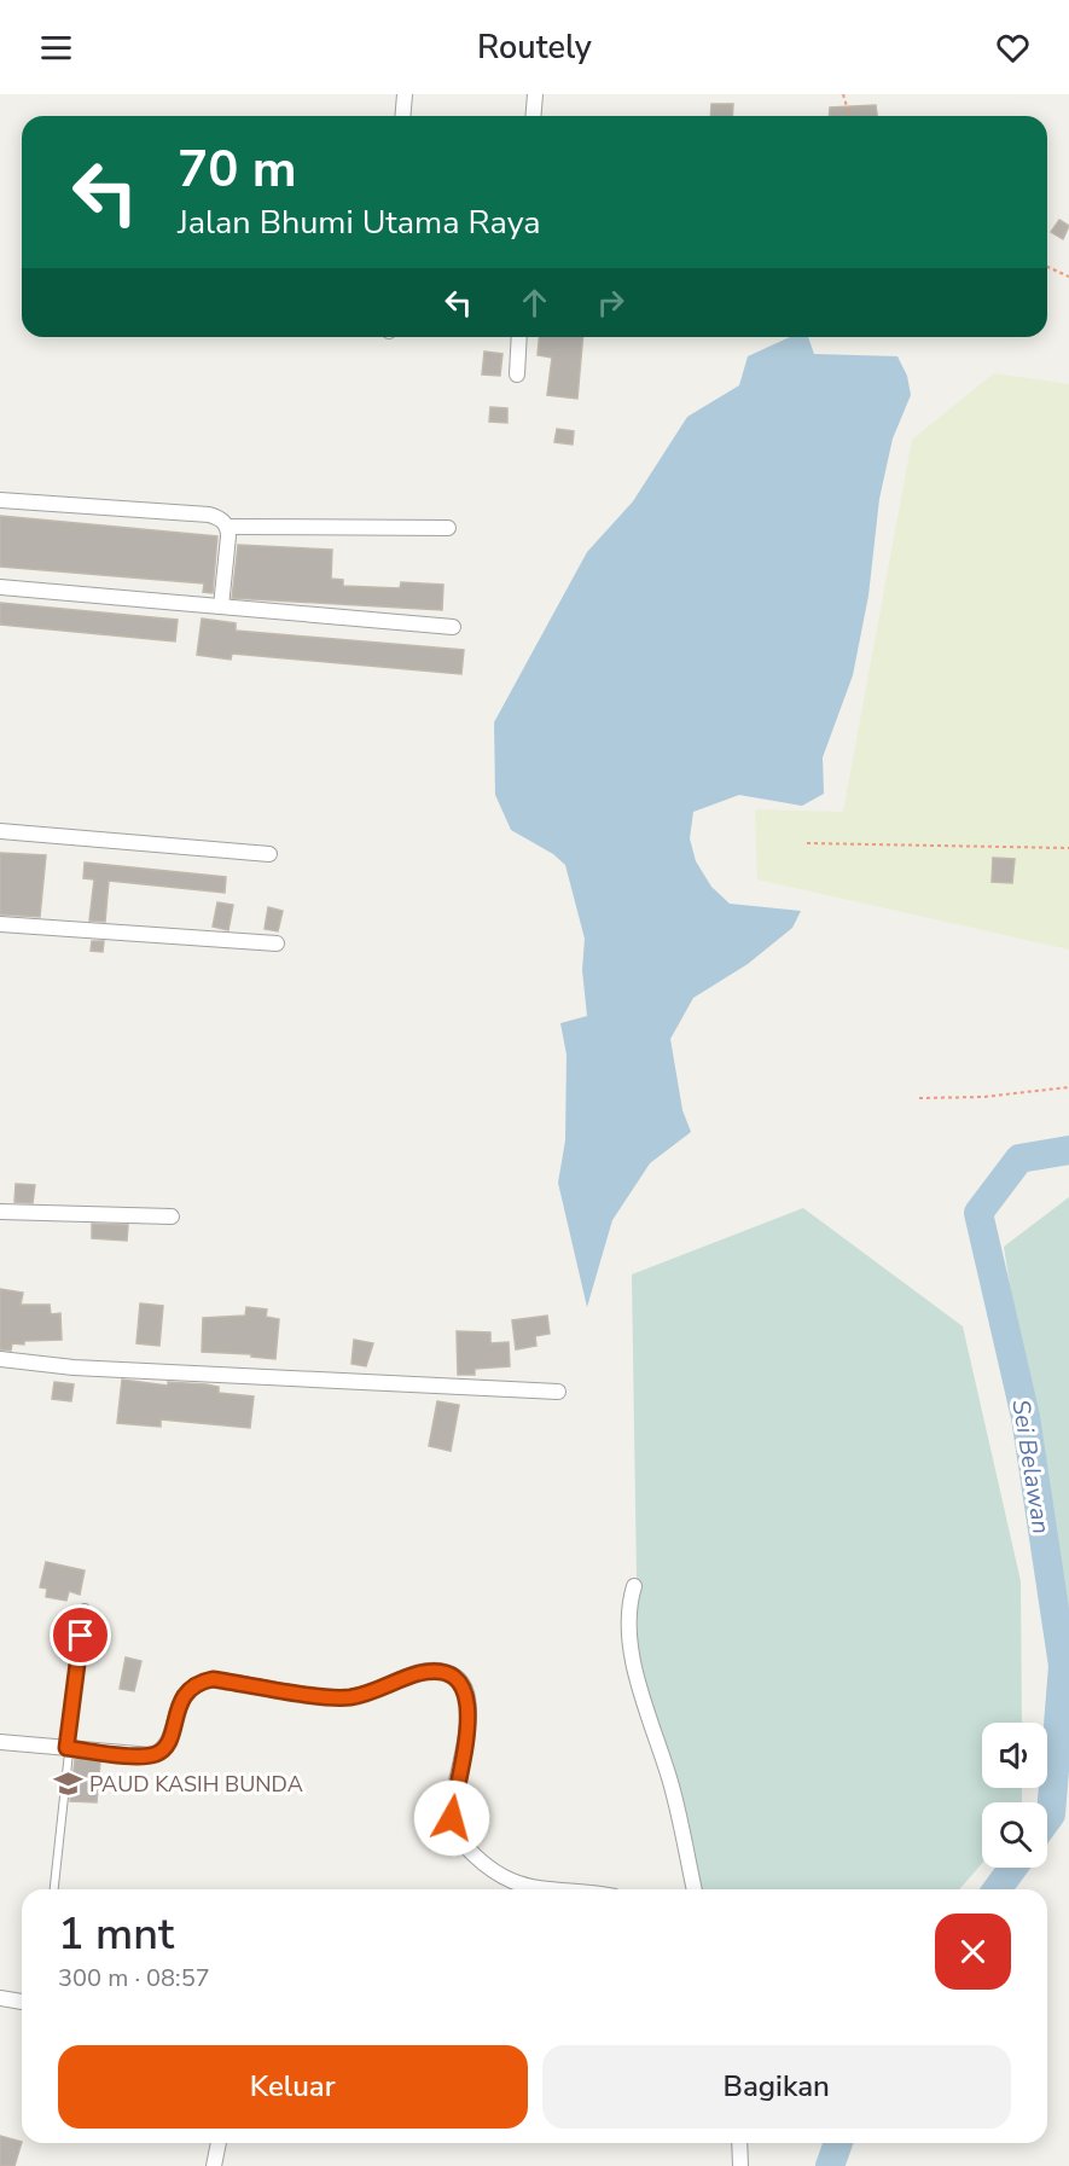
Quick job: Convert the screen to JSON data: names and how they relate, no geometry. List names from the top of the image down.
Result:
{
  "water": ["Sei Belawan"],
  "places": {
    "school or university": ["PAUD KASIH BUNDA"]
  },
  "page": {
    "header": "Routely",
    "turn": ["70 m", "Jalan Bhumi Utama Raya"],
    "heading": ["1 mnt", "300 m · 08:57"],
    "buttons": ["Keluar", "Bagikan"]
  }
}
